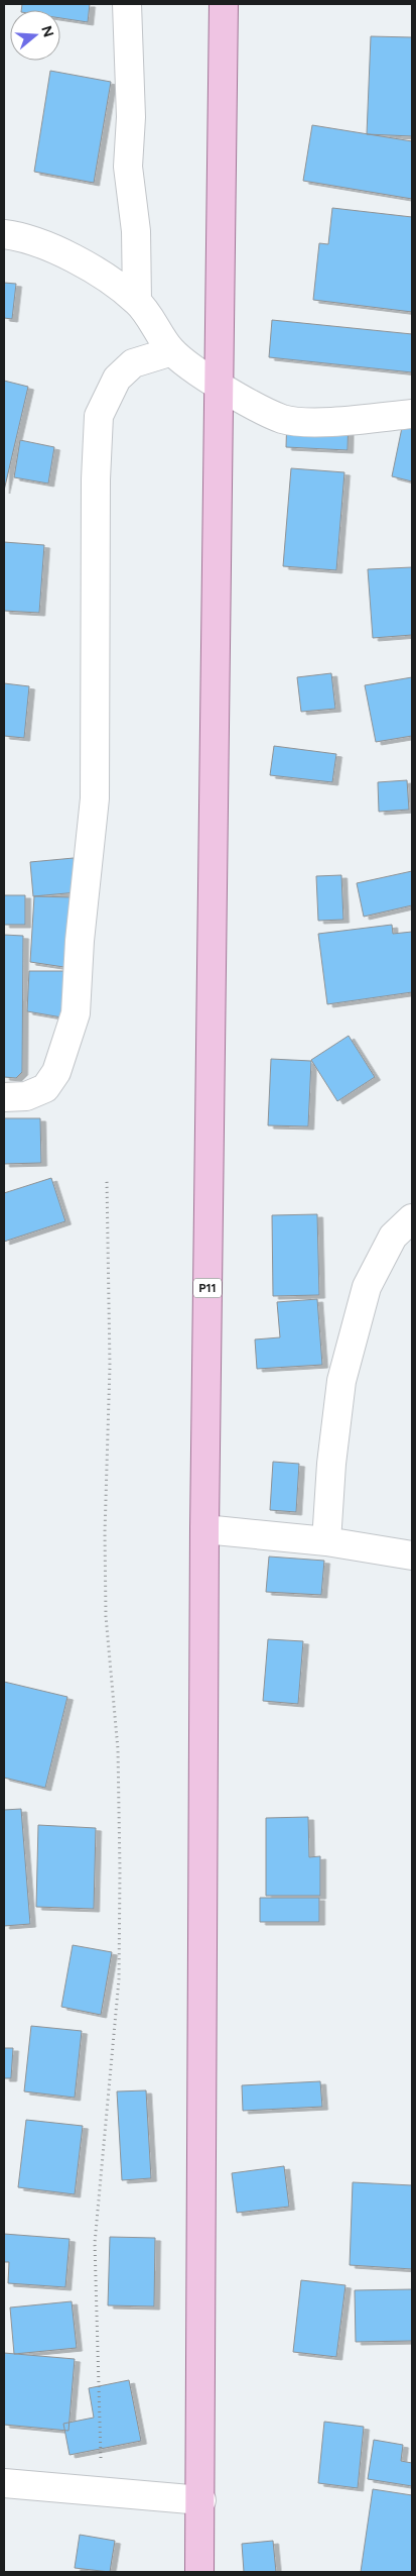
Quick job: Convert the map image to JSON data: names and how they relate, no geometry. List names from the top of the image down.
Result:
{
  "streets": {
    "main road": ["P11"]
  },
  "north": "right"
}
